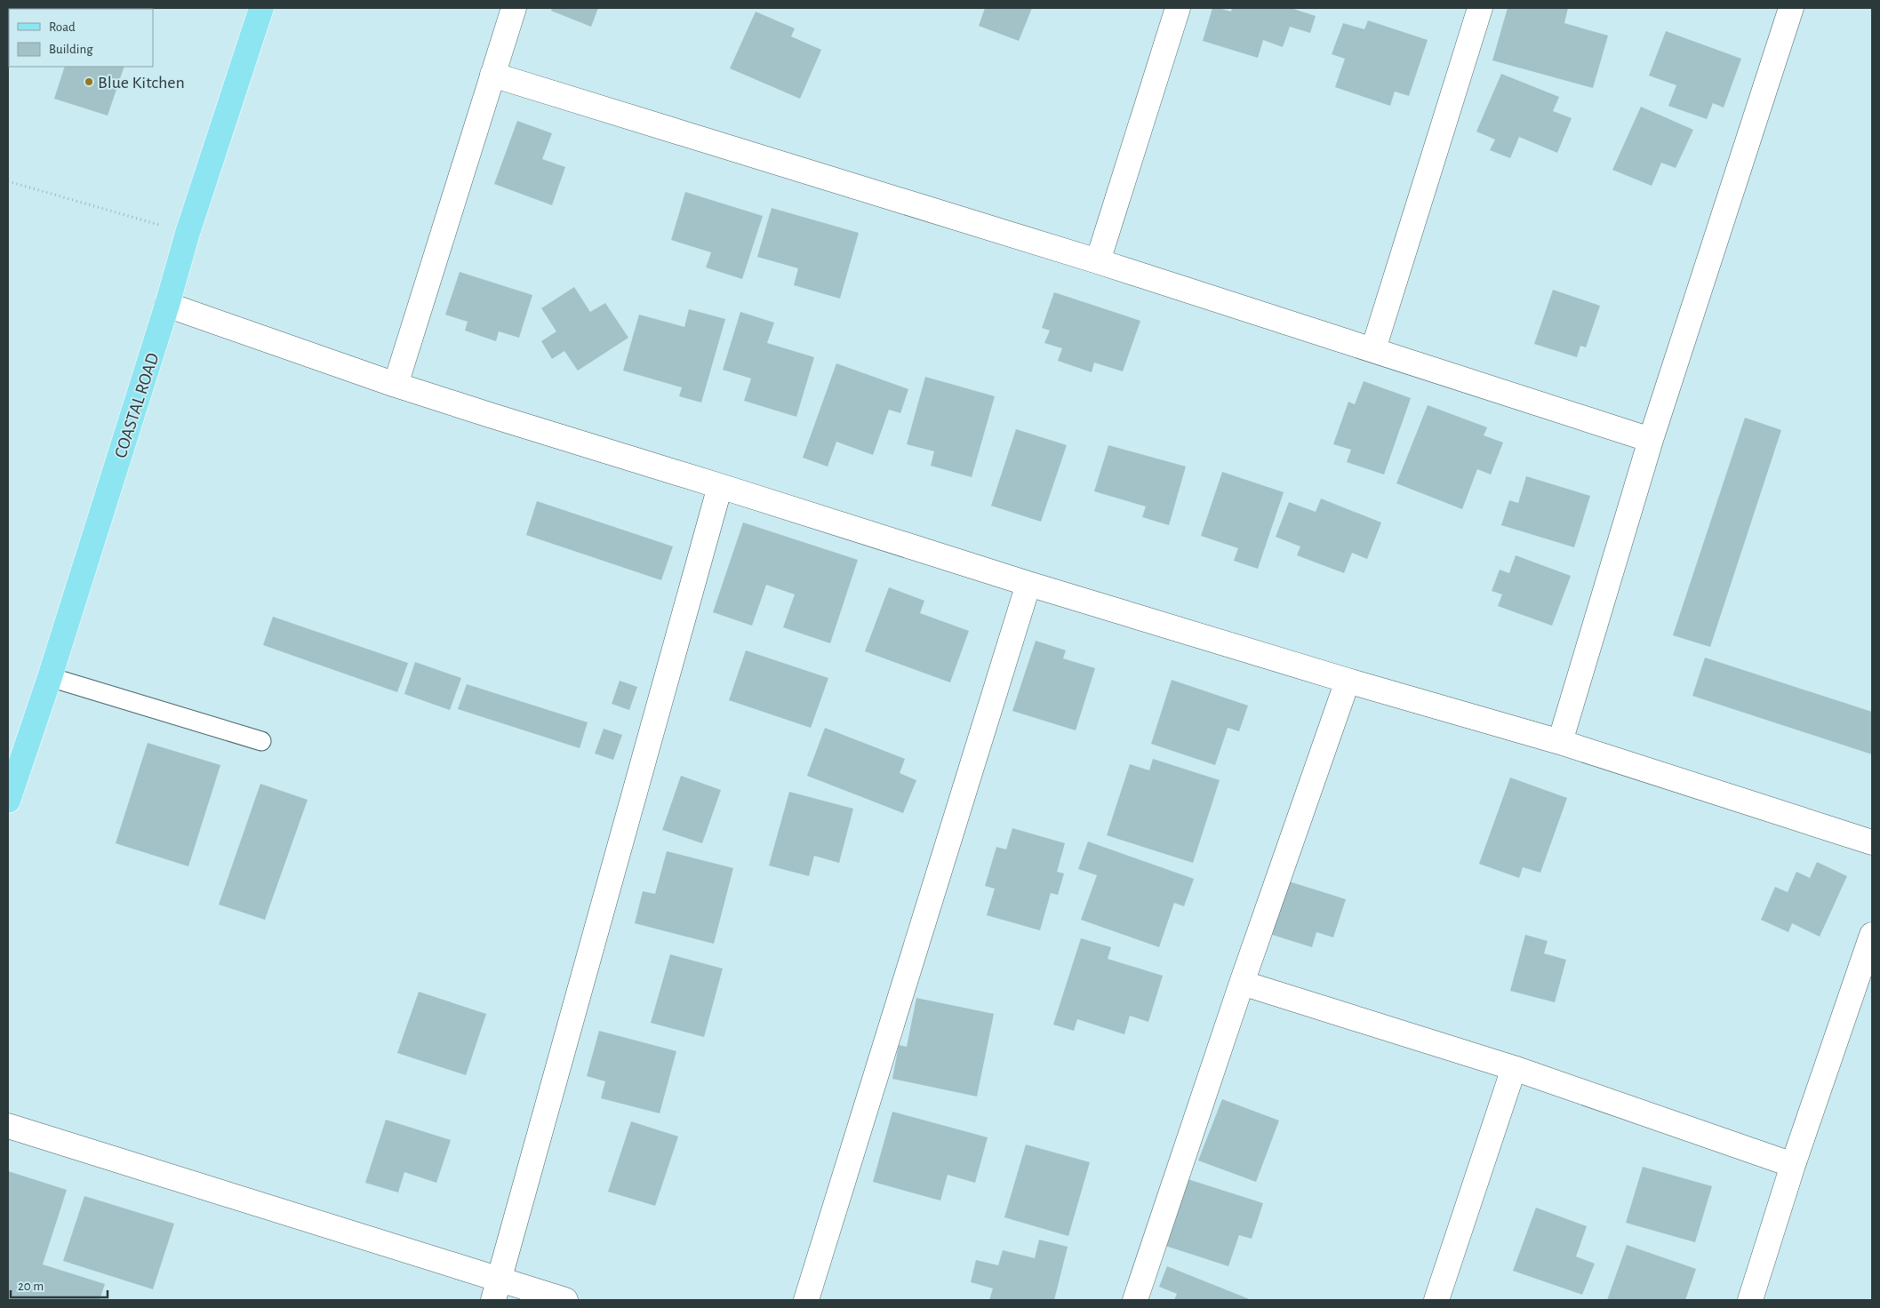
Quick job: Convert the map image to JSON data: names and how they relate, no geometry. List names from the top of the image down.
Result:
{
  "streets": {
    "main road": ["COASTAL ROAD"]
  },
  "places": ["Blue Kitchen"],
  "legend": ["Road", "Building"],
  "scale_bar": "20 m"
}
